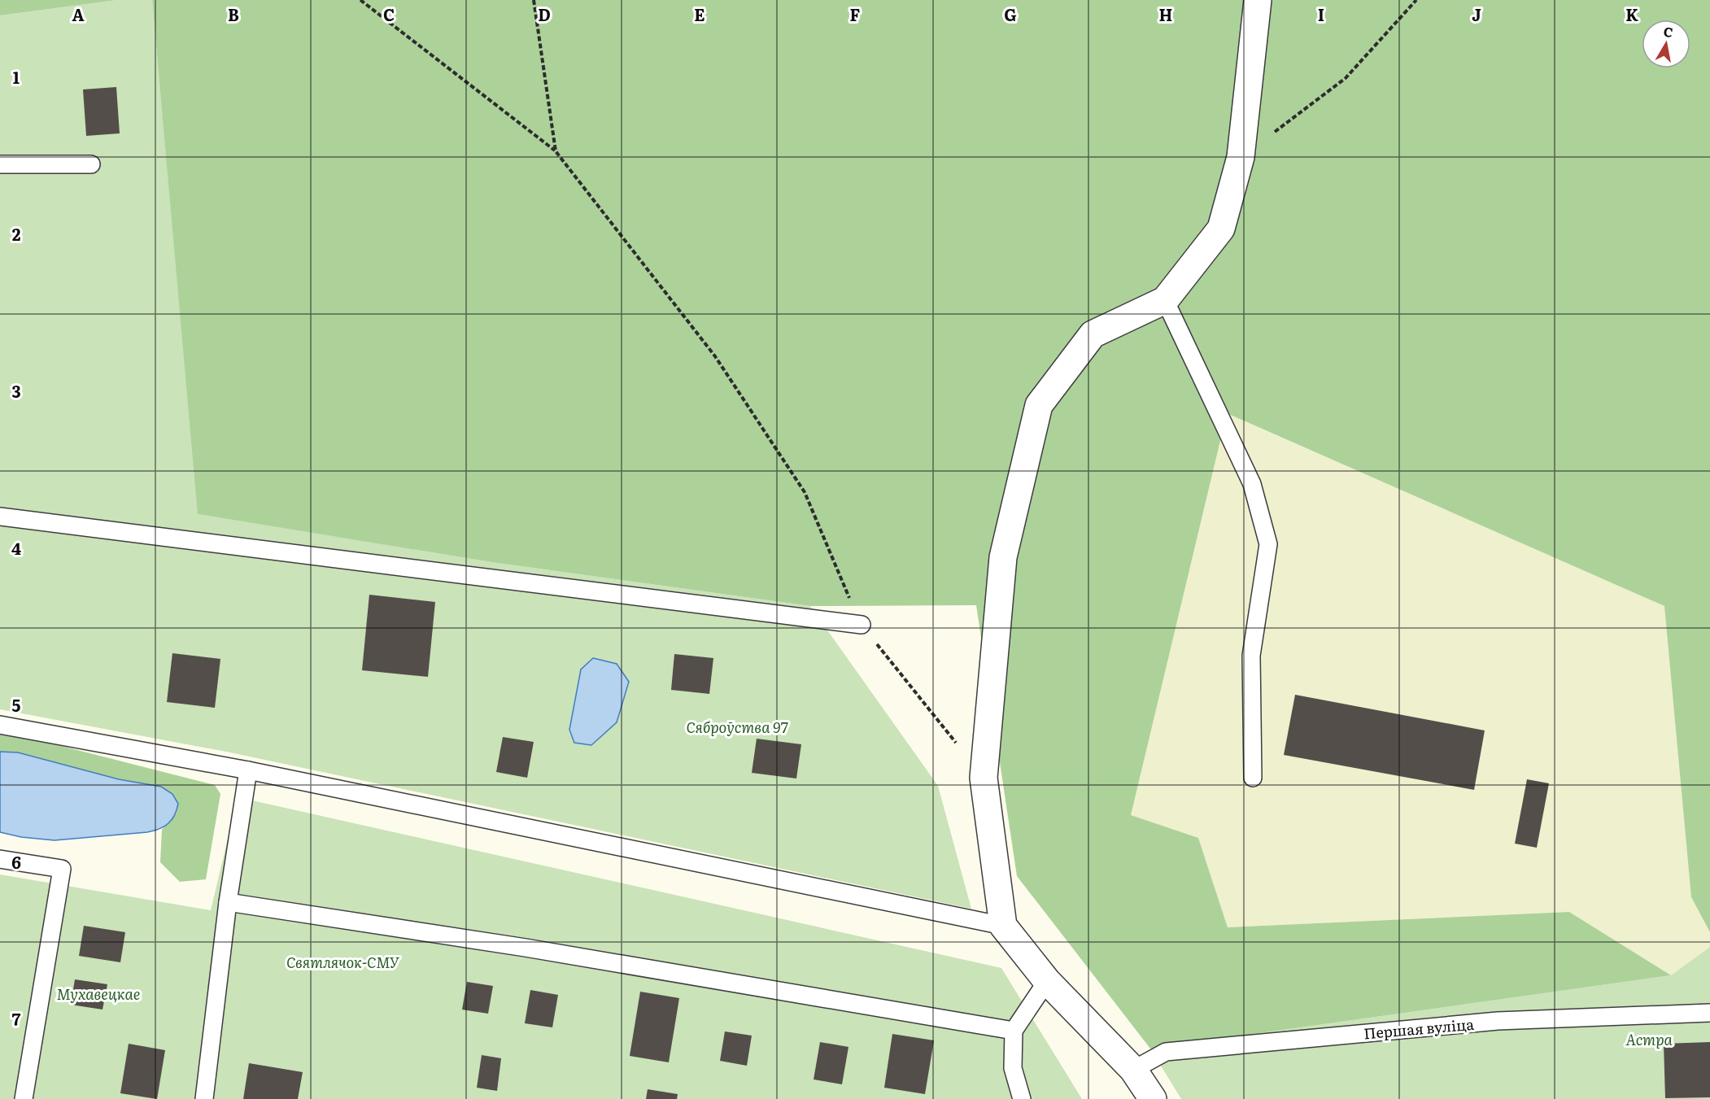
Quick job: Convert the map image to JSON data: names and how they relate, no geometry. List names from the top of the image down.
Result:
{
  "streets": {
    "lane": ["Першая вуліца"]
  },
  "parks": [
    "Сяброўства 97",
    "Святлячок-СМУ",
    "Мухавецкае",
    "Астра"
  ],
  "north": "top",
  "grid": {
    "columns": [
      "A",
      "B",
      "C",
      "D",
      "E",
      "F",
      "G",
      "H",
      "I",
      "J",
      "K"
    ],
    "rows": [
      "1",
      "2",
      "3",
      "4",
      "5",
      "6",
      "7"
    ]
  }
}
